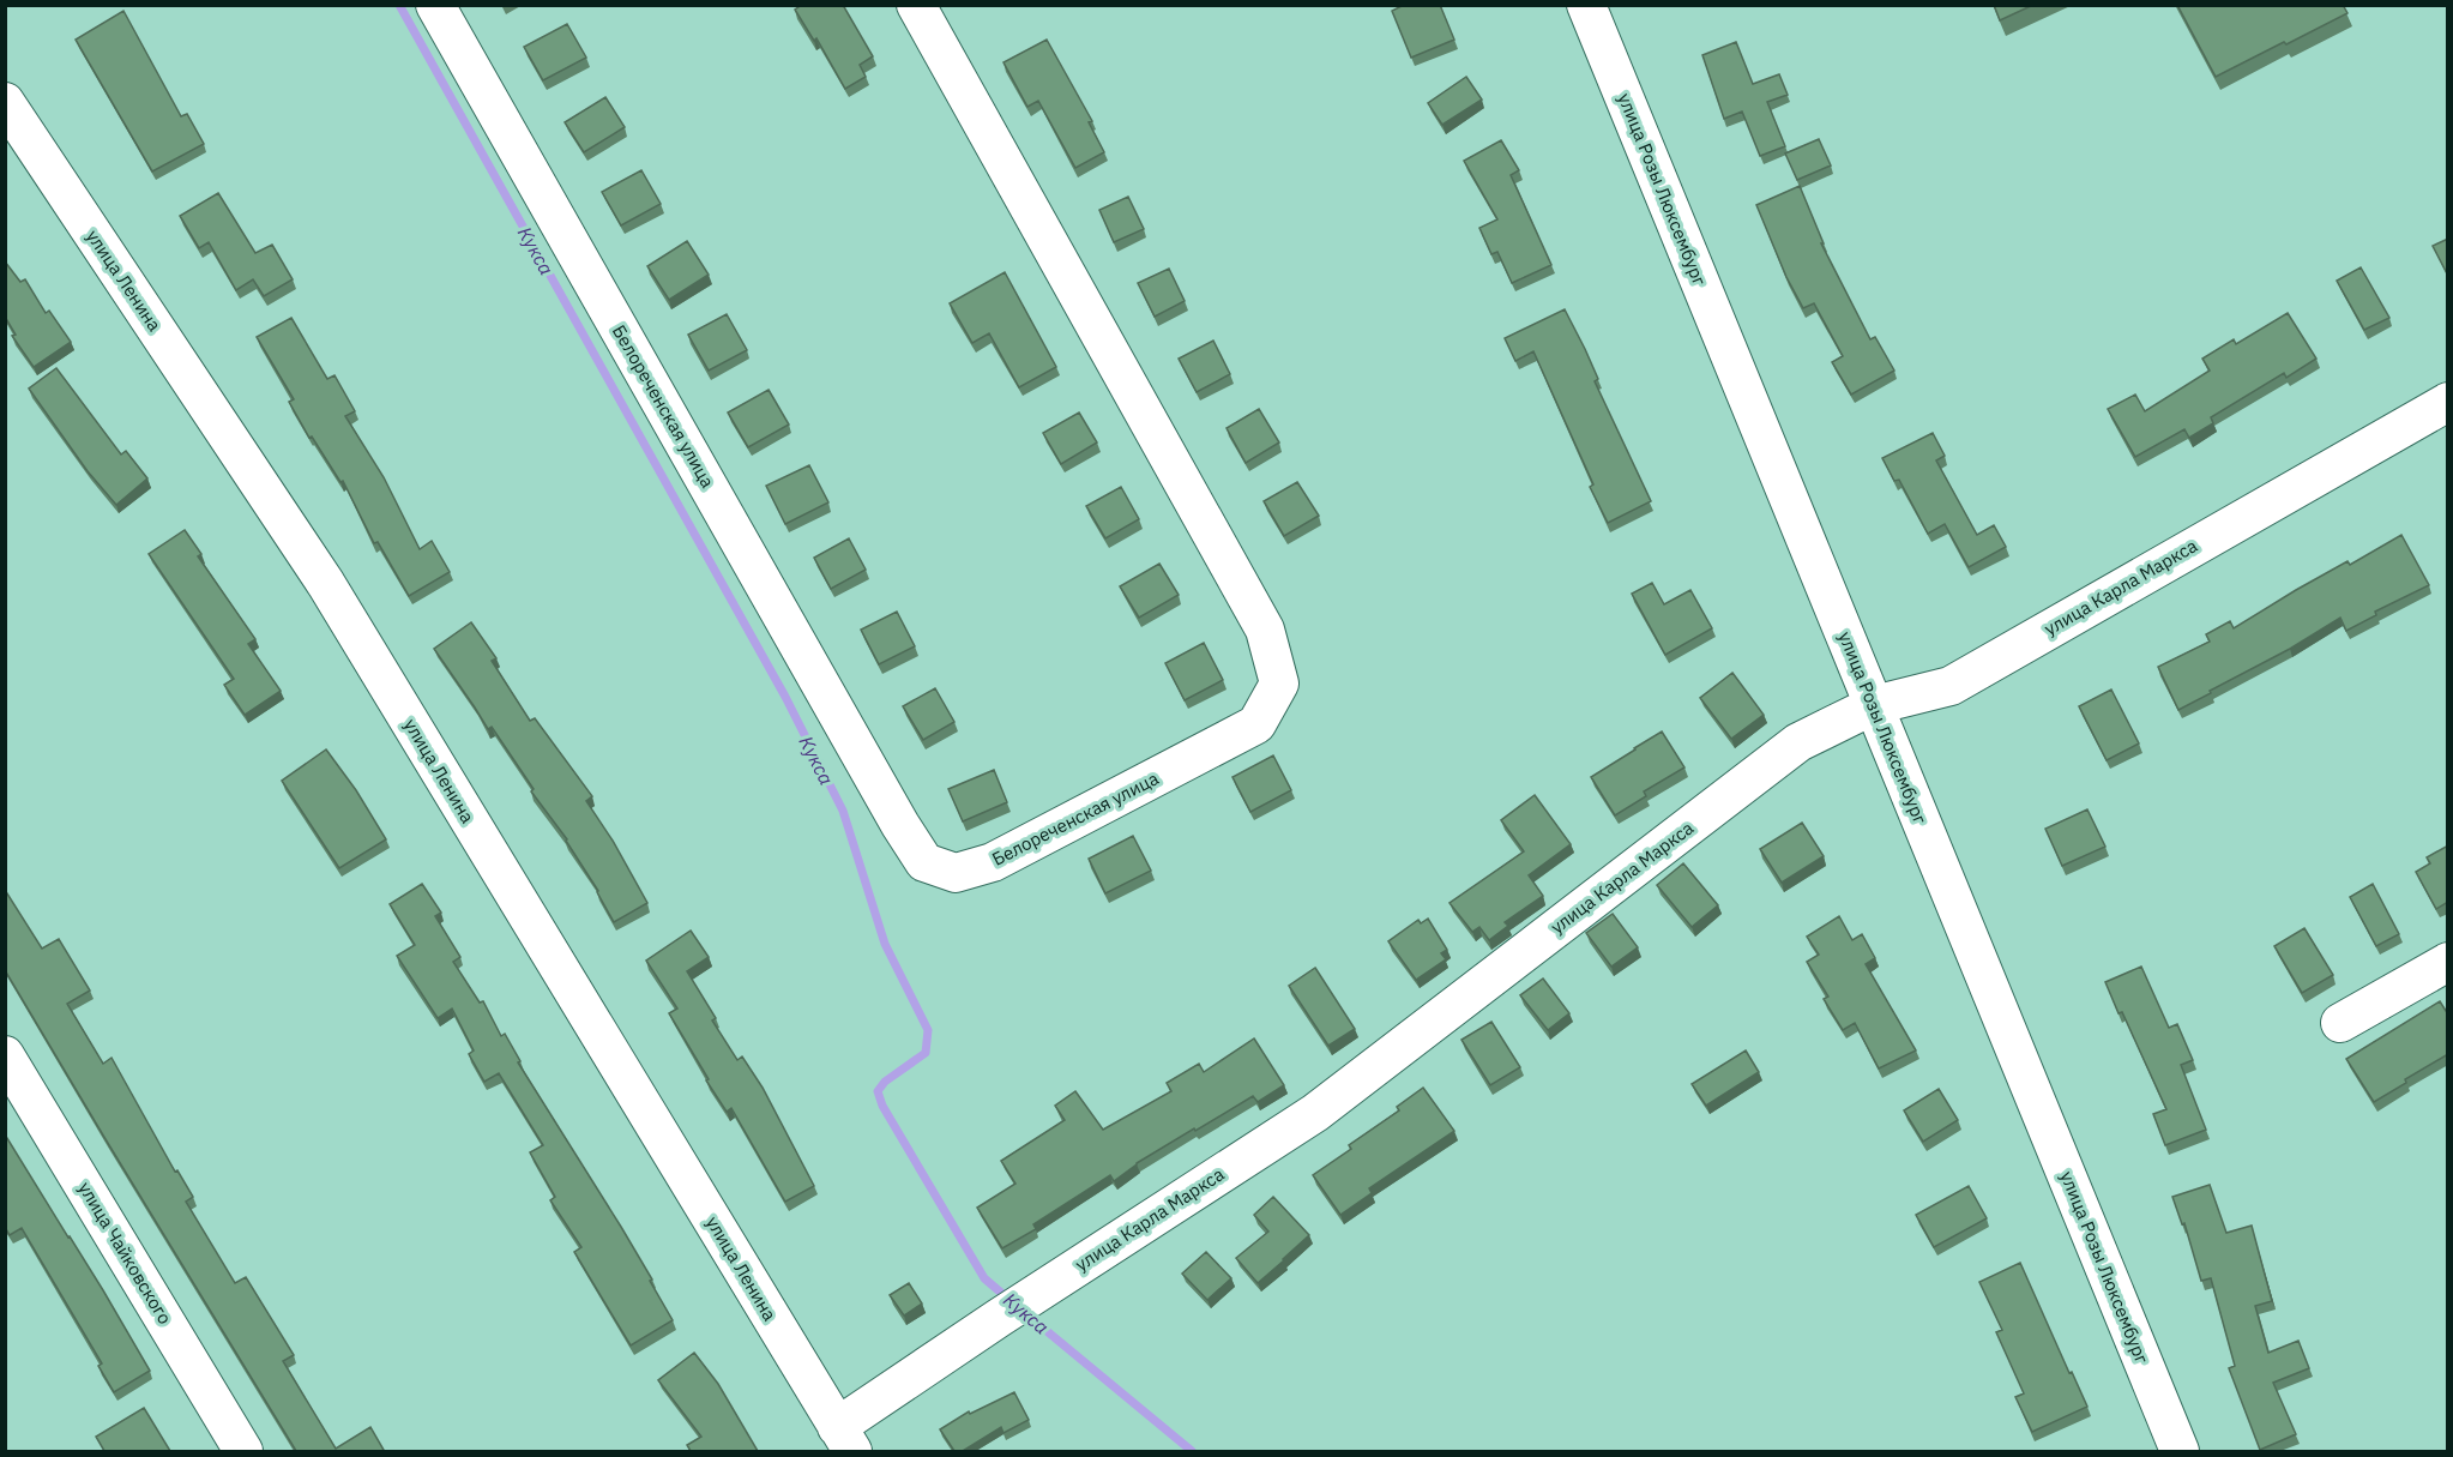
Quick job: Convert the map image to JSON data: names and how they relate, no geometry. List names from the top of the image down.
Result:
{
  "streets": {
    "street": [
      "улица Розы Люксембург",
      "улица Ленина",
      "Белореченская улица",
      "улица Карла Маркса",
      "улица Чайковского"
    ]
  },
  "crossings": [
    ["улица Розы Люксембург", "улица Карла Маркса"],
    ["улица Ленина", "улица Карла Маркса"]
  ],
  "water": ["Кукса"]
}
